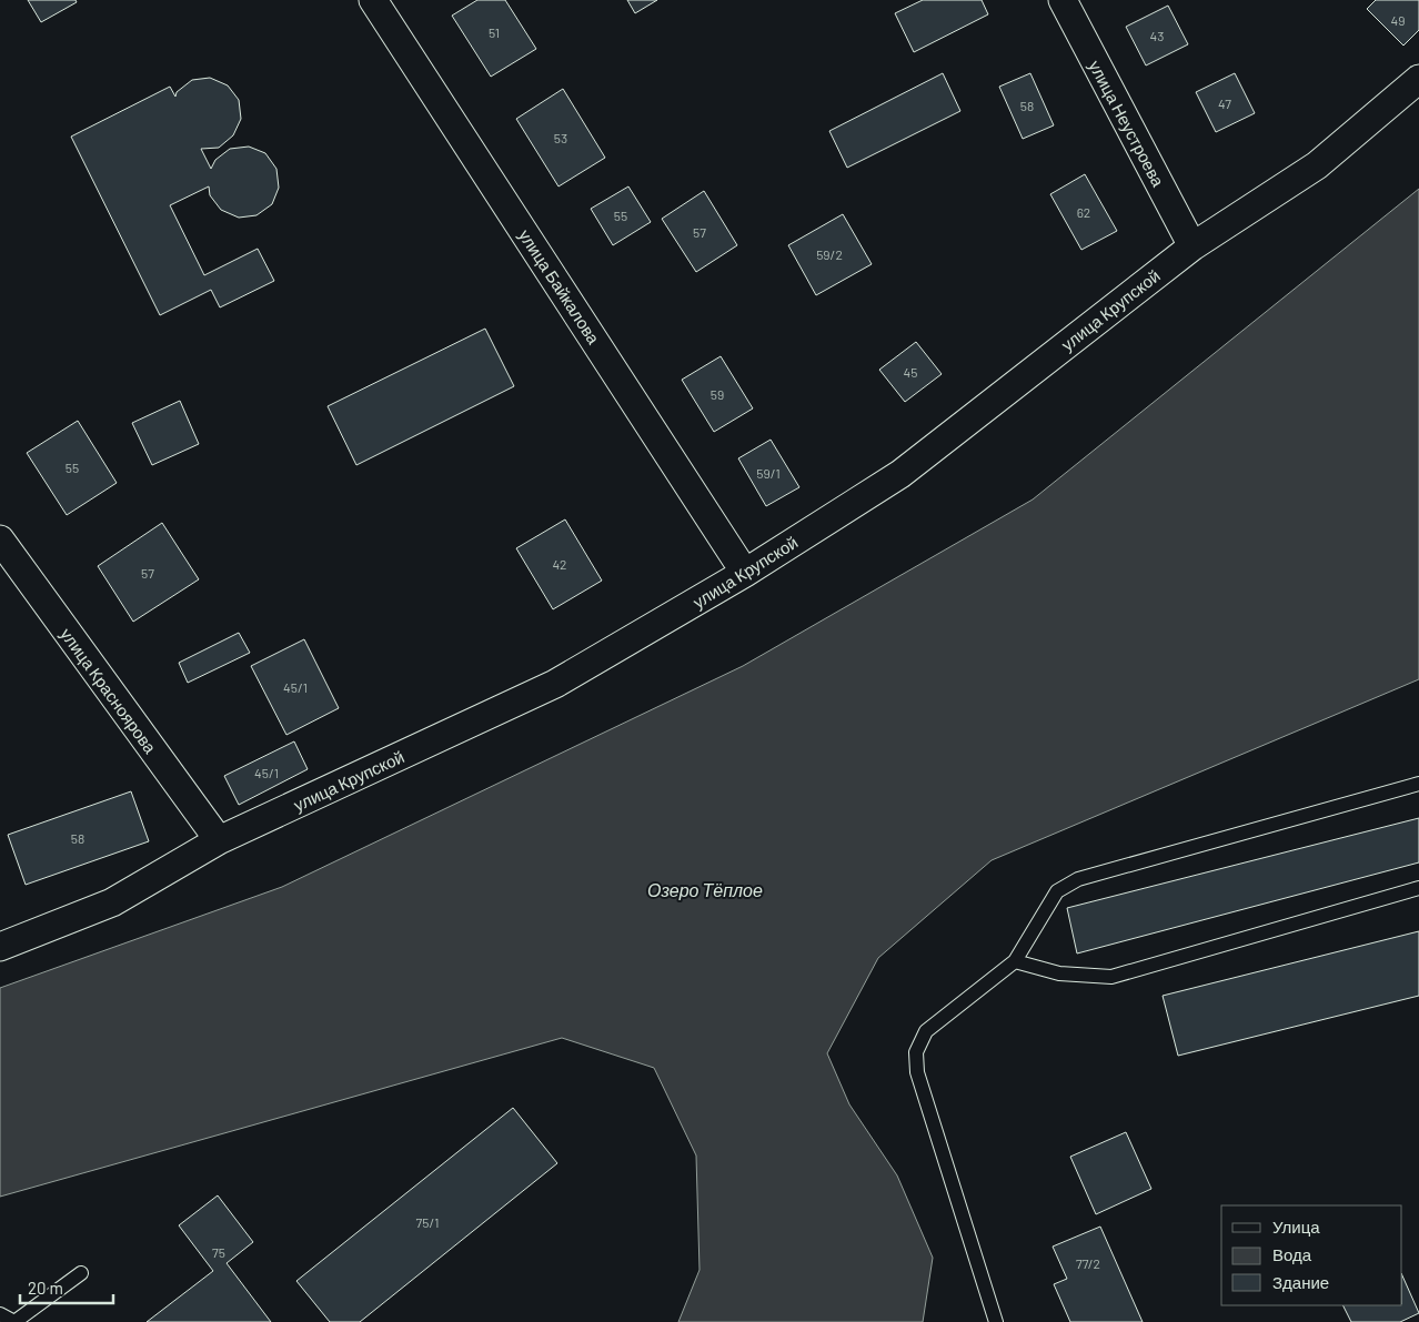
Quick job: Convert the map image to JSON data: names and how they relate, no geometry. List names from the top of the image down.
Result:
{
  "streets": {
    "street": [
      "улица Неустроева",
      "улица Байкалова",
      "улица Крупской",
      "улица Красноярова"
    ]
  },
  "crossings": [
    ["улица Неустроева", "улица Крупской"],
    ["улица Байкалова", "улица Крупской"],
    ["улица Крупской", "улица Красноярова"]
  ],
  "water": ["Озеро Тёплое"],
  "house_numbers": [
    "49",
    "51",
    "43",
    "47",
    "58",
    "53",
    "62",
    "55",
    "57",
    "59/2",
    "45",
    "59",
    "55",
    "59/1",
    "42",
    "57",
    "45/1",
    "45/1",
    "58",
    "75/1",
    "75",
    "77/2"
  ],
  "legend": ["Улица", "Вода", "Здание"],
  "scale_bar": "20 m"
}
